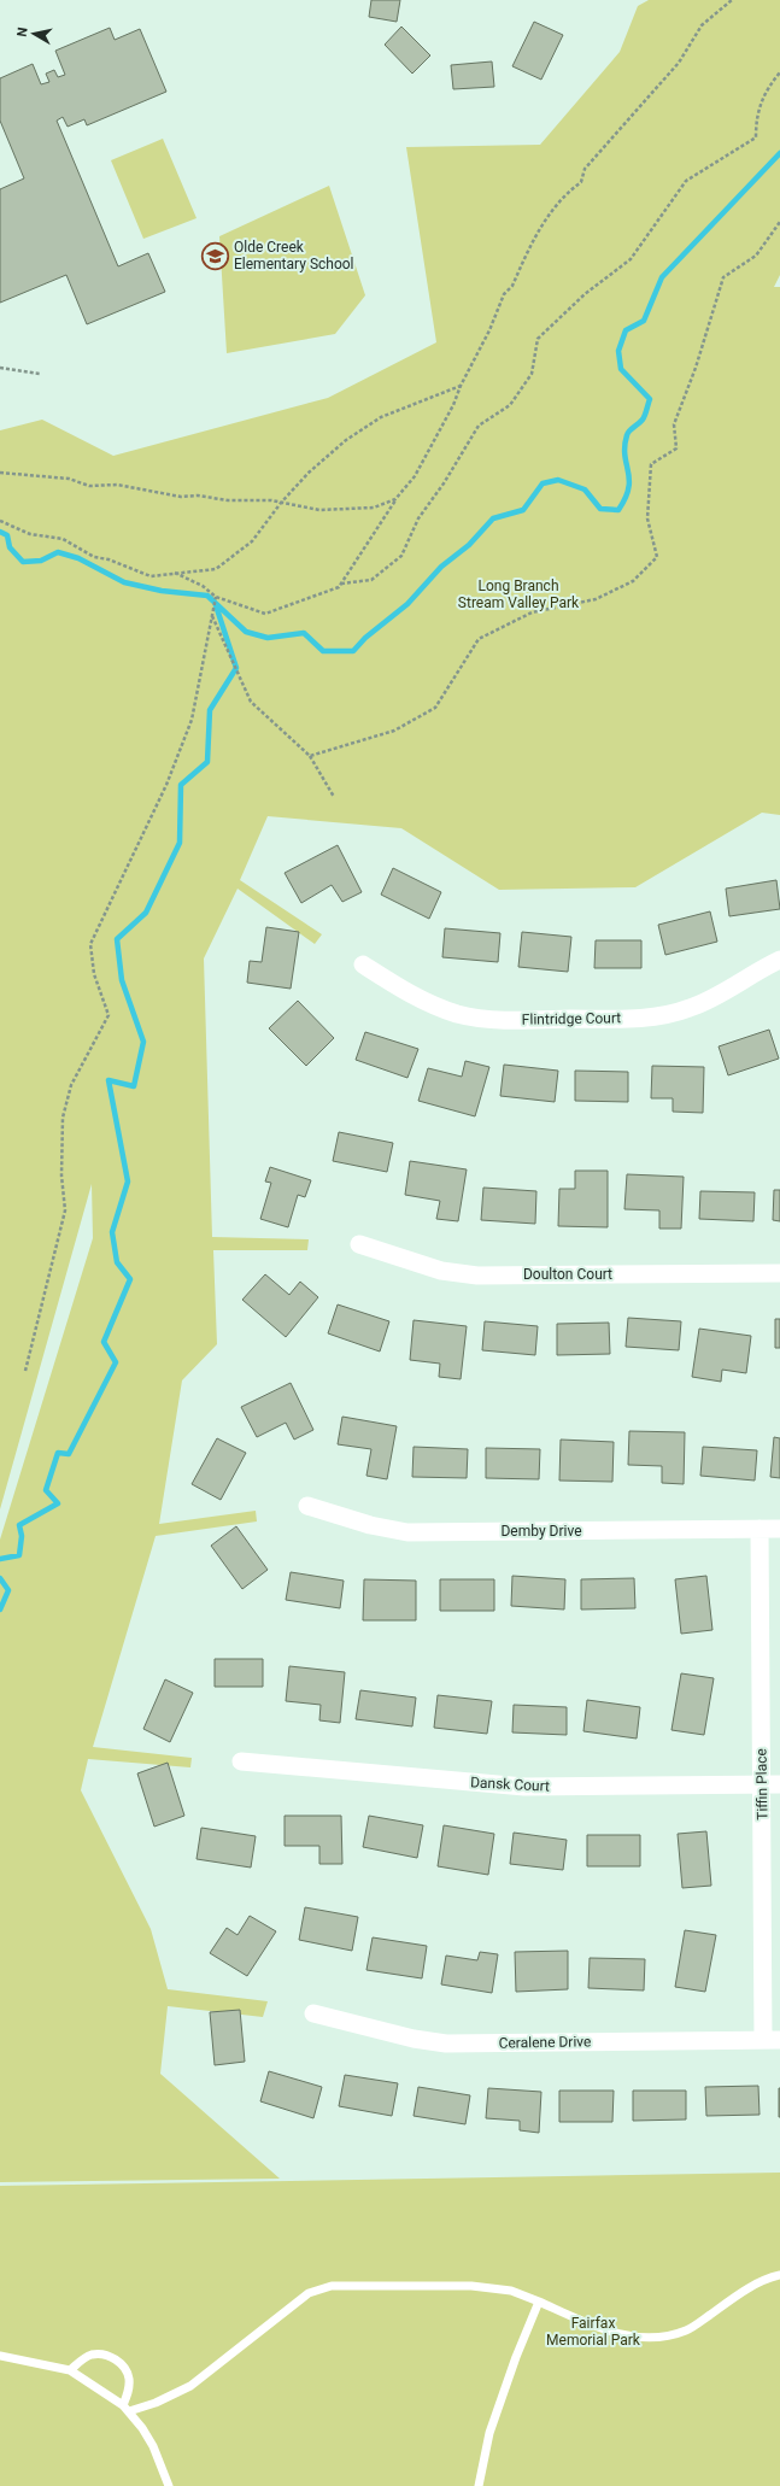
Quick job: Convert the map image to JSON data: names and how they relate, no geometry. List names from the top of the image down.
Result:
{
  "streets": {
    "street": [
      "Flintridge Court",
      "Doulton Court",
      "Demby Drive",
      "Dansk Court",
      "Tiffin Place",
      "Ceralene Drive"
    ]
  },
  "crossings": [
    ["Demby Drive", "Tiffin Place"],
    ["Dansk Court", "Tiffin Place"],
    ["Tiffin Place", "Ceralene Drive"]
  ],
  "parks": ["Long Branch Stream Valley Park", "Fairfax Memorial Park"],
  "places": {
    "school or university": ["Olde Creek Elementary School"]
  },
  "north": "left"
}
